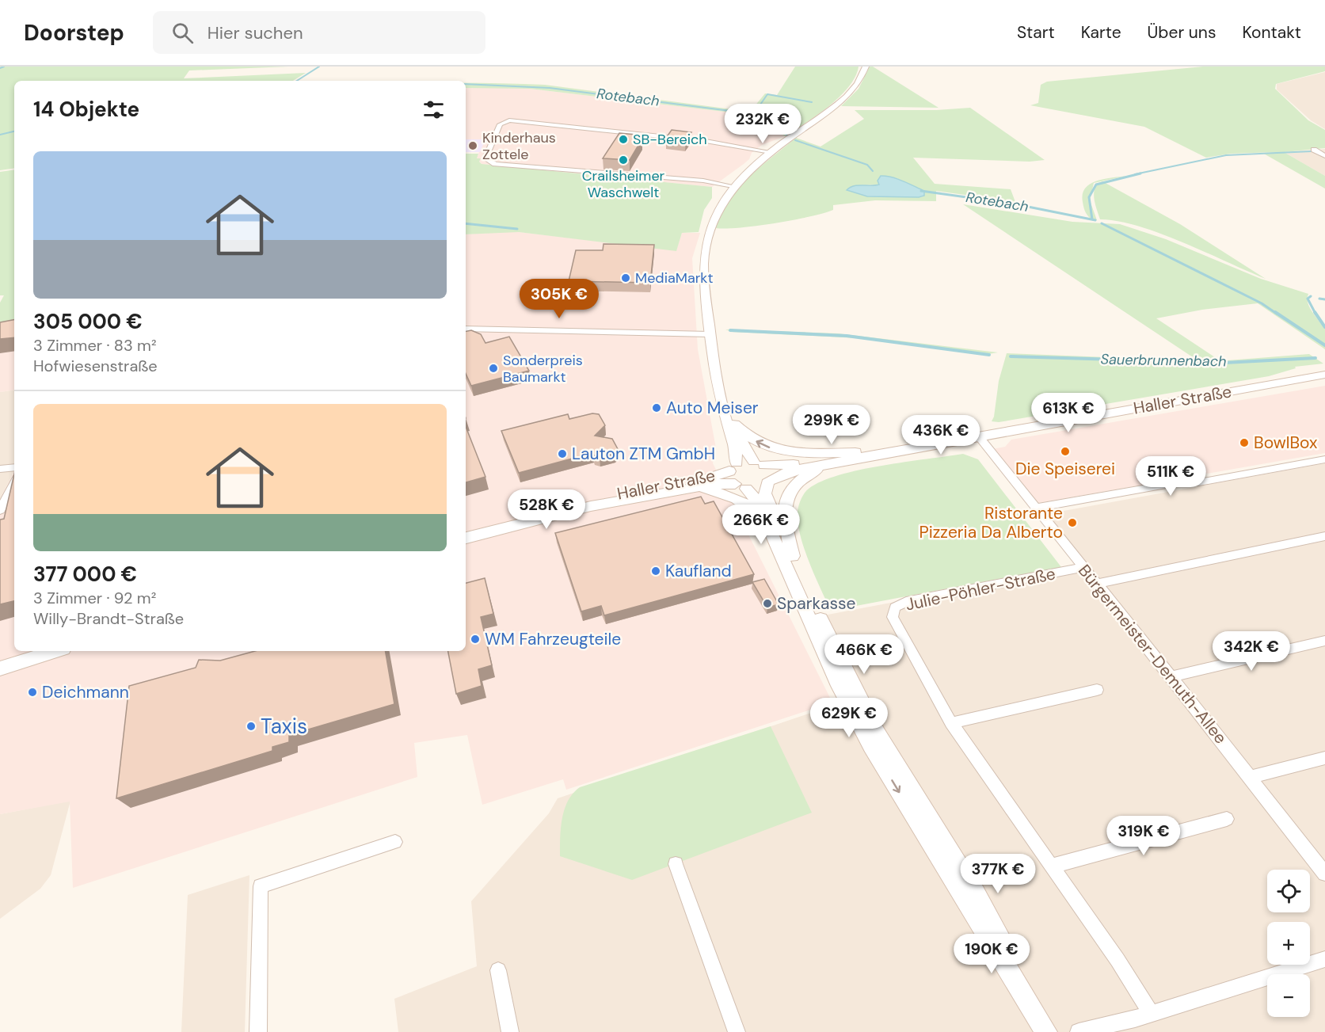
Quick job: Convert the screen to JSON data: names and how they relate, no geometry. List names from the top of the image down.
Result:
{
  "streets": {
    "main road": ["Haller Straße"],
    "street": ["Julie-Pöhler-Straße", "Bürgermeister-Demuth-Allee"]
  },
  "crossings": [
    ["Haller Straße", "Bürgermeister-Demuth-Allee"],
    ["Julie-Pöhler-Straße", "Bürgermeister-Demuth-Allee"]
  ],
  "water": ["Rotebach", "Sauerbrunnenbach"],
  "places": [
    "SB-Bereich",
    "Kinderhaus Zottele",
    "Crailsheimer Waschwelt",
    "MediaMarkt",
    "Sonderpreis Baumarkt",
    "Auto Meiser",
    "BowlBox",
    "Die Speiserei",
    "Lauton ZTM GmbH",
    "Ristorante Pizzeria Da Alberto",
    "Kaufland",
    "Sparkasse",
    "WM Fahrzeugteile",
    "Deichmann",
    "Taxis"
  ],
  "page": {
    "header": "Doorstep",
    "search": "Hier suchen",
    "nav": [
      "Start",
      "Karte",
      "Über uns",
      "Kontakt"
    ],
    "heading": "14 Objekte",
    "price": [
      "232K €",
      "305K €",
      "613K €",
      "299K €",
      "436K €",
      "511K €",
      "528K €",
      "266K €",
      "342K €",
      "466K €",
      "629K €",
      "319K €",
      "377K €",
      "190K €"
    ],
    "list": [
      {
        "name": "305 000 €",
        "note": "3 Zimmer · 83 m² · Hofwiesenstraße"
      },
      {
        "name": "377 000 €",
        "note": "3 Zimmer · 92 m² · Willy-Brandt-Straße"
      }
    ],
    "map_buttons": ["+", "−"]
  }
}
